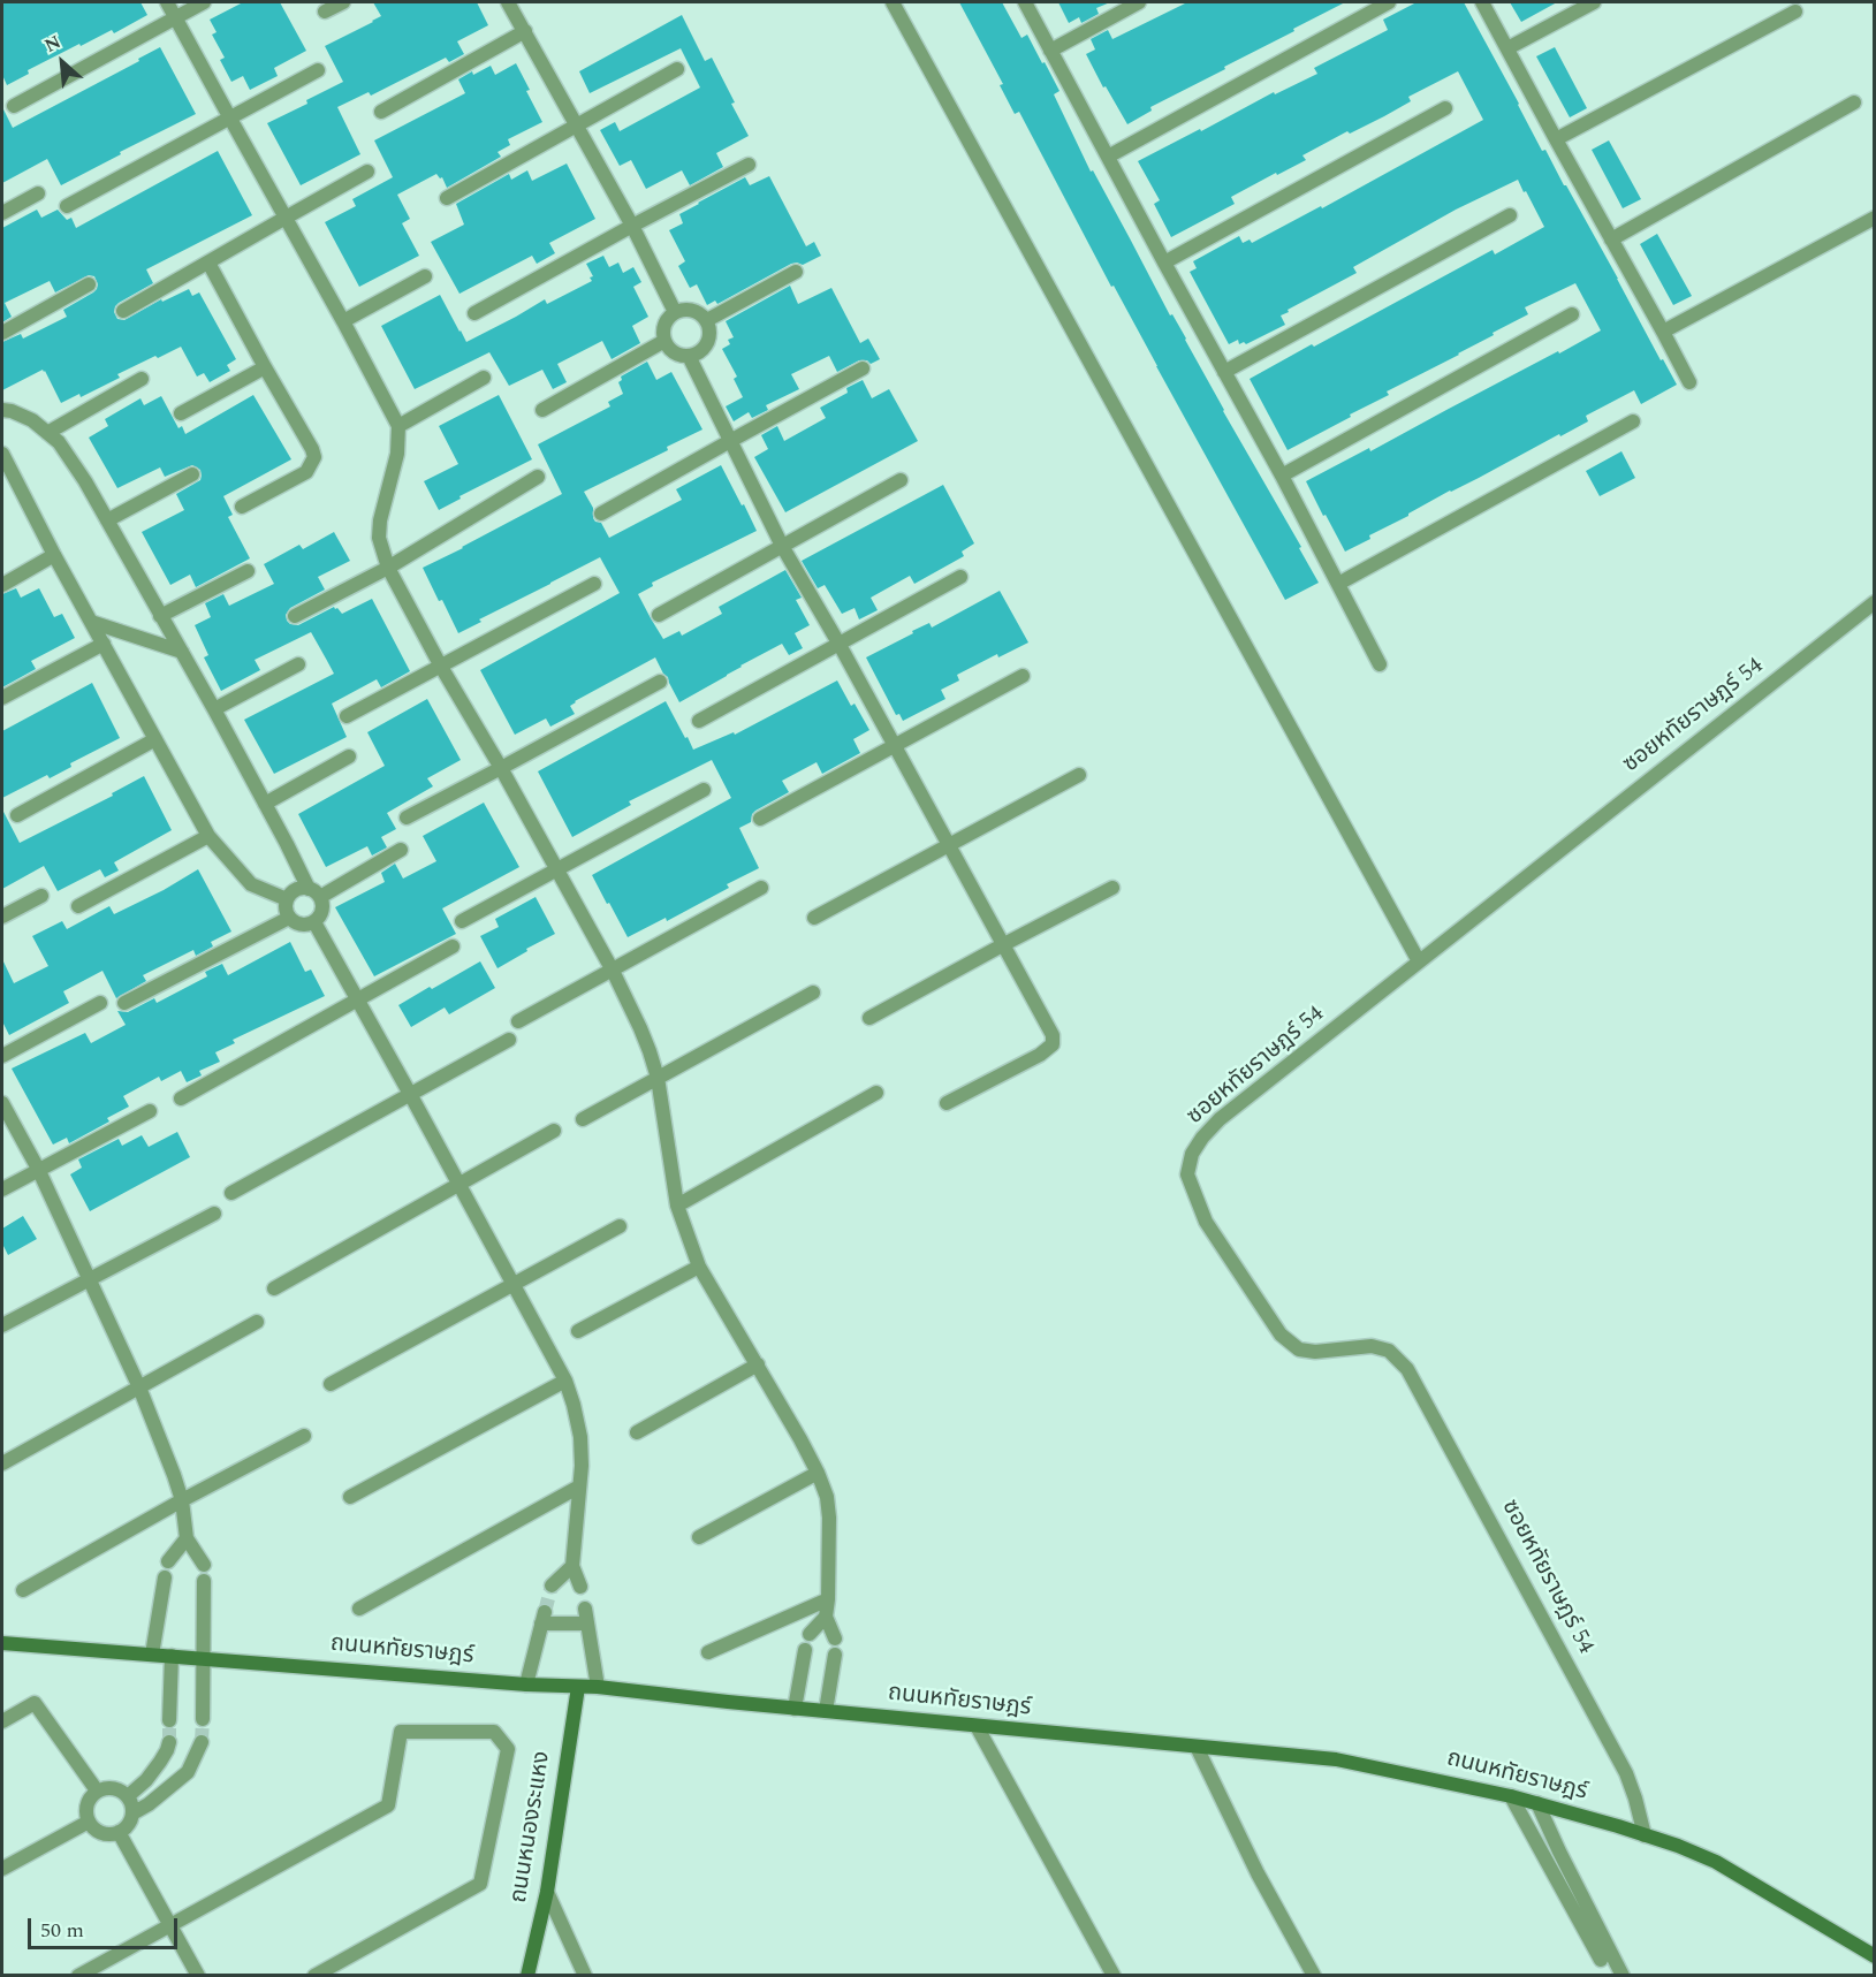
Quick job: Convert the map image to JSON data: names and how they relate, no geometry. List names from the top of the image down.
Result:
{
  "streets": {
    "main road": ["ถนนหทัยราษฎร์", "ถนนหนองระแหง"],
    "street": ["ซอยหทัยราษฎร์ 54"]
  },
  "crossings": [
    ["ซอยหทัยราษฎร์ 54", "ถนนหทัยราษฎร์"],
    ["ถนนหทัยราษฎร์", "ถนนหนองระแหง"]
  ],
  "scale_bar": "50 m",
  "north": "top left"
}
